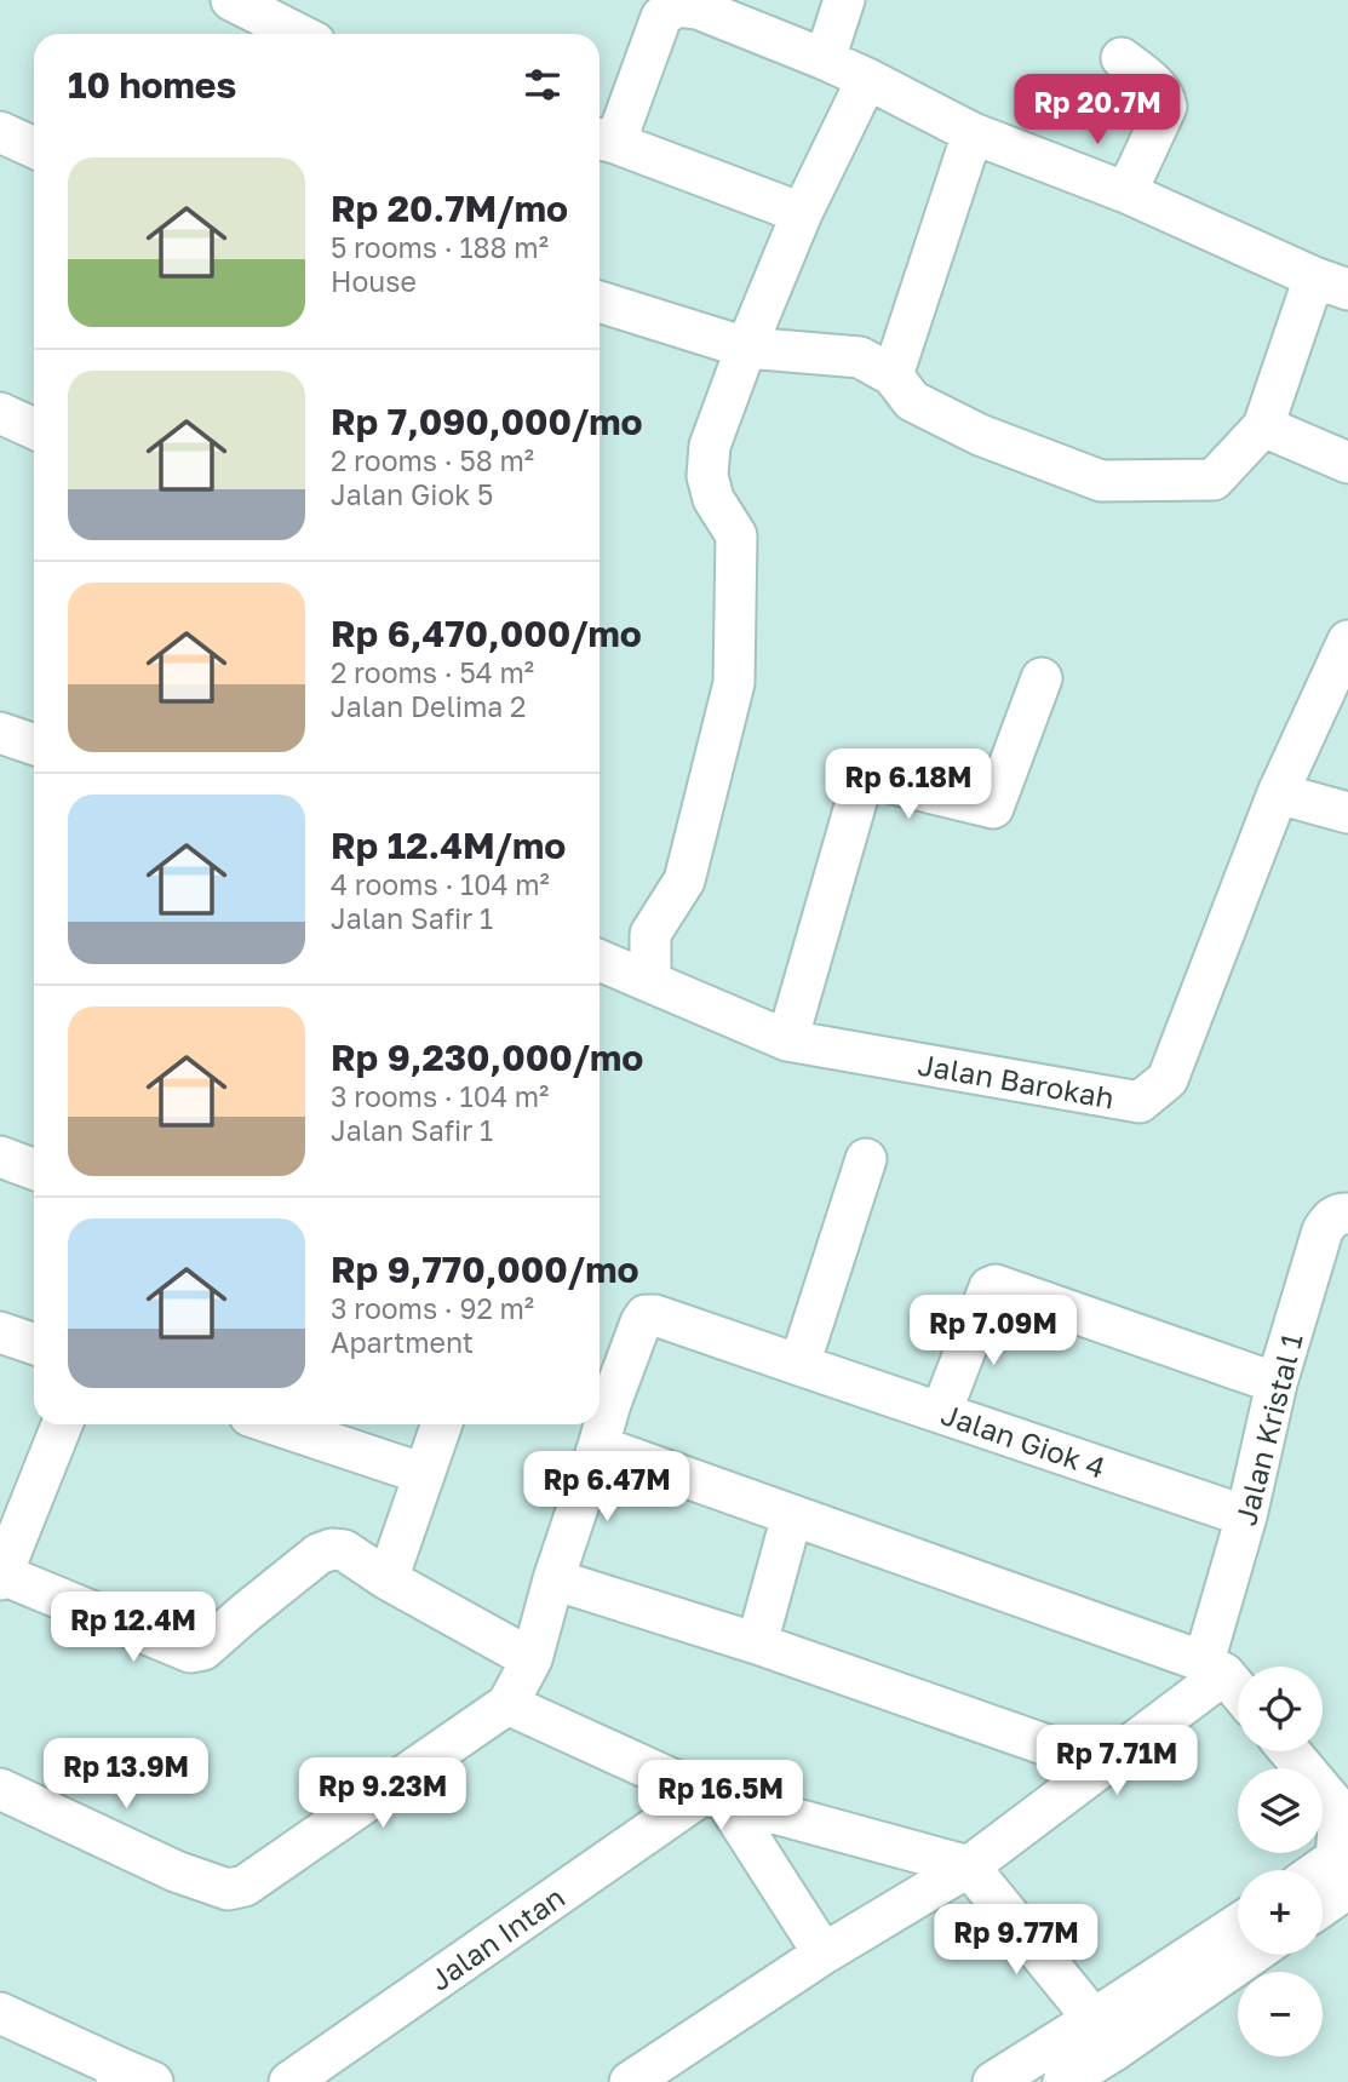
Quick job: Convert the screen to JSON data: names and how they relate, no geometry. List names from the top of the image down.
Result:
{
  "streets": {
    "street": [
      "Jalan Barokah",
      "Jalan Kristal 1",
      "Jalan Giok 4",
      "Jalan Intan"
    ]
  },
  "crossings": [
    ["Jalan Kristal 1", "Jalan Giok 4"]
  ],
  "page": {
    "heading": "10 homes",
    "price": [
      "Rp 20.7M",
      "Rp 6.18M",
      "Rp 7.09M",
      "Rp 6.47M",
      "Rp 12.4M",
      "Rp 7.71M",
      "Rp 13.9M",
      "Rp 9.23M",
      "Rp 16.5M",
      "Rp 9.77M"
    ],
    "list": [
      {
        "name": "Rp 20.7M/mo",
        "note": "5 rooms · 188 m² · House"
      },
      {
        "name": "Rp 7,090,000/mo",
        "note": "2 rooms · 58 m² · Jalan Giok 5"
      },
      {
        "name": "Rp 6,470,000/mo",
        "note": "2 rooms · 54 m² · Jalan Delima 2"
      },
      {
        "name": "Rp 12.4M/mo",
        "note": "4 rooms · 104 m² · Jalan Safir 1"
      },
      {
        "name": "Rp 9,230,000/mo",
        "note": "3 rooms · 104 m² · Jalan Safir 1"
      },
      {
        "name": "Rp 9,770,000/mo",
        "note": "3 rooms · 92 m² · Apartment"
      }
    ],
    "map_buttons": ["+", "−"]
  }
}
